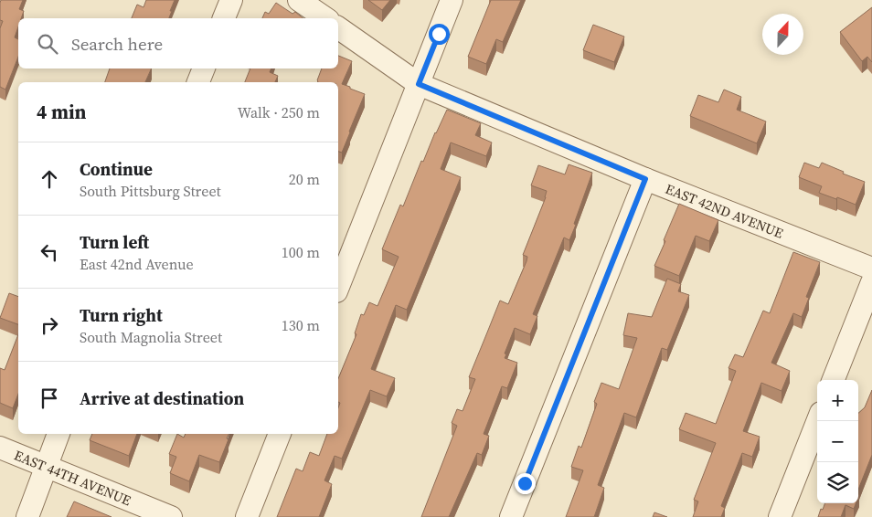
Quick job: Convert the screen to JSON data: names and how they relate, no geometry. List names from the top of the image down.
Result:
{
  "streets": {
    "street": ["EAST 42ND AVENUE", "EAST 44TH AVENUE"]
  },
  "north": "top",
  "page": {
    "search": "Search here",
    "heading": ["4 min", "Walk · 250 m"],
    "list": [
      ["Continue", "South Pittsburg Street", "20 m"],
      ["Turn left", "East 42nd Avenue", "100 m"],
      ["Turn right", "South Magnolia Street", "130 m"],
      "Arrive at destination"
    ],
    "map_buttons": ["+", "−"]
  }
}
